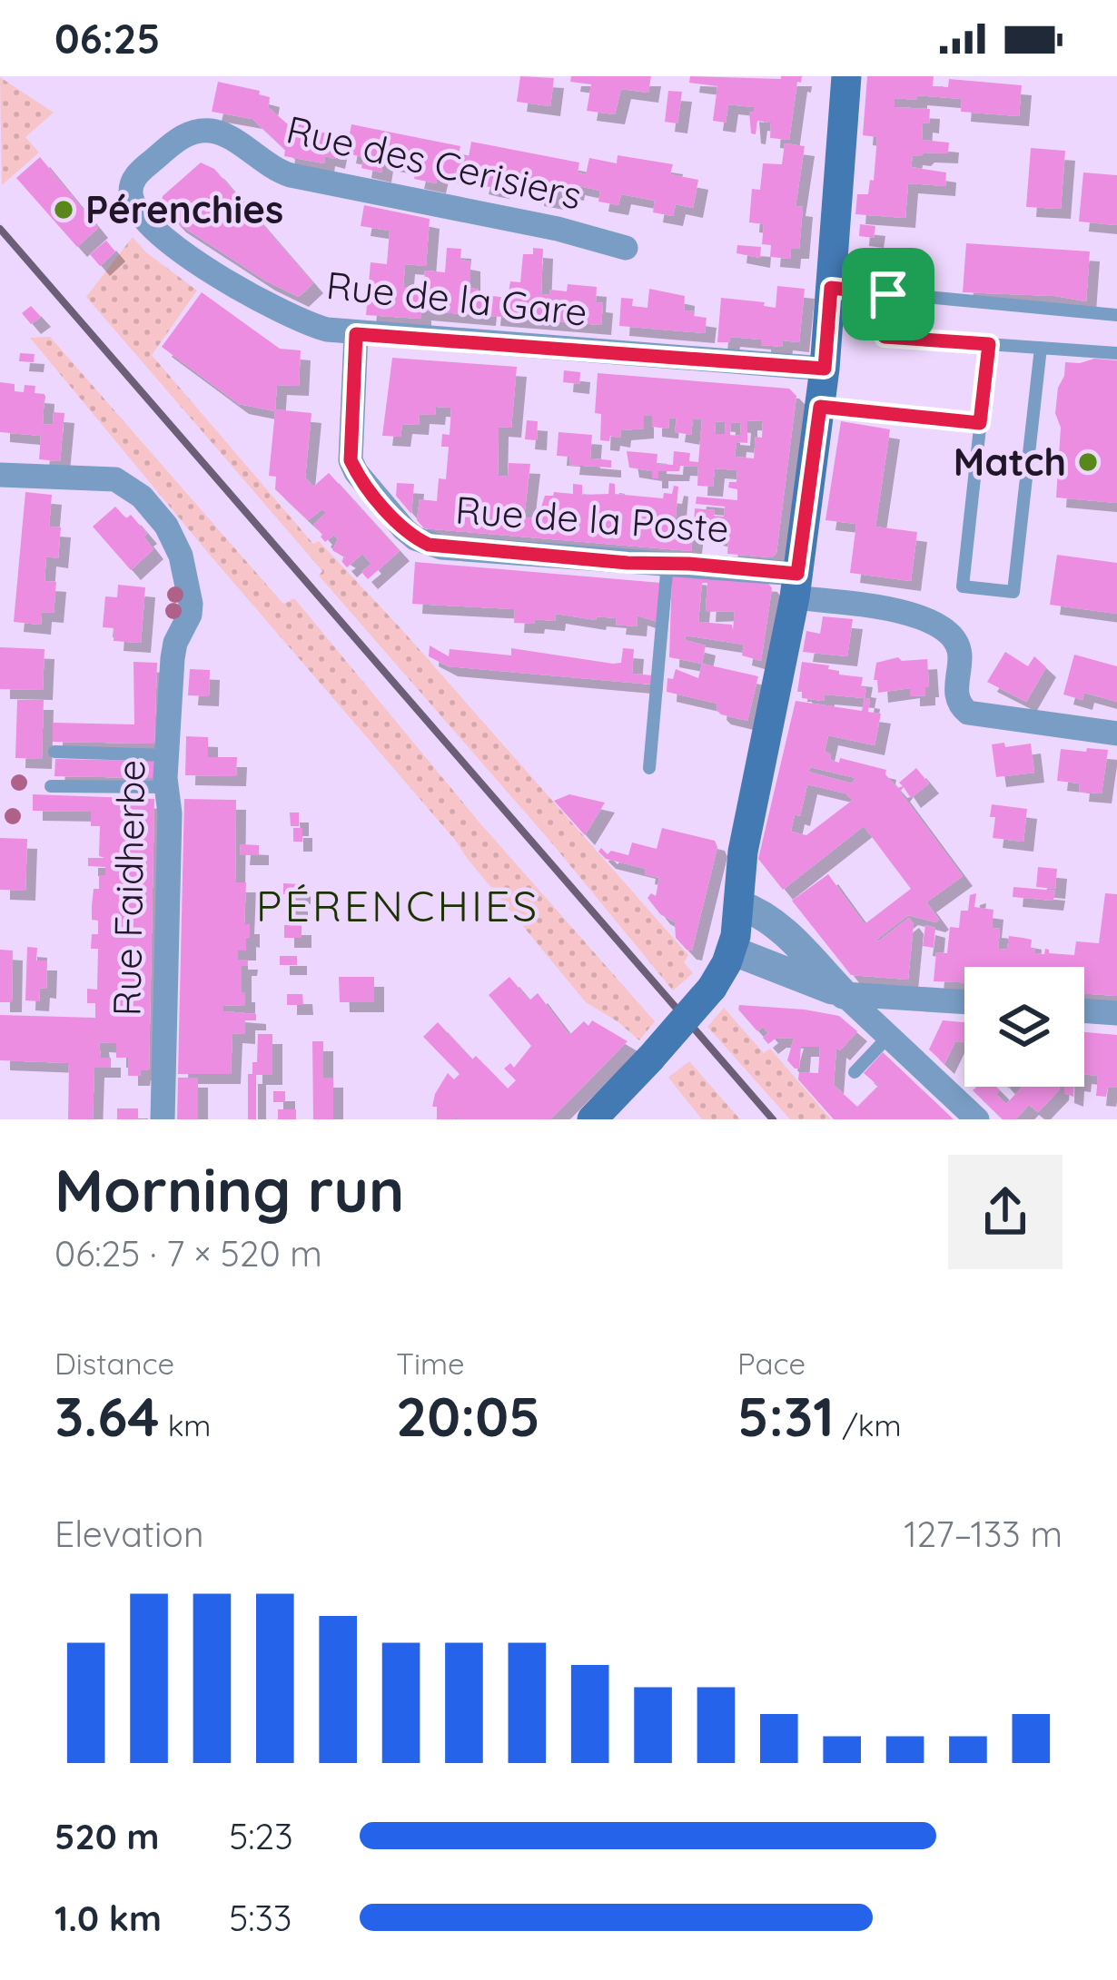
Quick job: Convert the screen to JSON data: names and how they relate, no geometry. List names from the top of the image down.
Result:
{
  "streets": {
    "street": [
      "Rue des Cerisiers",
      "Rue de la Gare",
      "Rue de la Poste",
      "Rue Faidherbe"
    ]
  },
  "crossings": [
    ["Rue des Cerisiers", "Rue de la Gare"],
    ["Rue de la Gare", "Rue de la Poste"]
  ],
  "districts": ["PÉRENCHIES"],
  "places": ["Pérenchies", "Match"],
  "page": {
    "status": "06:25",
    "heading": ["Morning run", "06:25 · 7 × 520 m"],
    "stats": [
      ["Distance", "3.64 km"],
      ["Time", "20:05"],
      ["Pace", "5:31 /km"]
    ],
    "chart": ["Elevation", "127–133 m"],
    "list": [
      {
        "name": "520 m",
        "note": "5:23"
      },
      {
        "name": "1.0 km",
        "note": "5:33"
      }
    ]
  }
}
